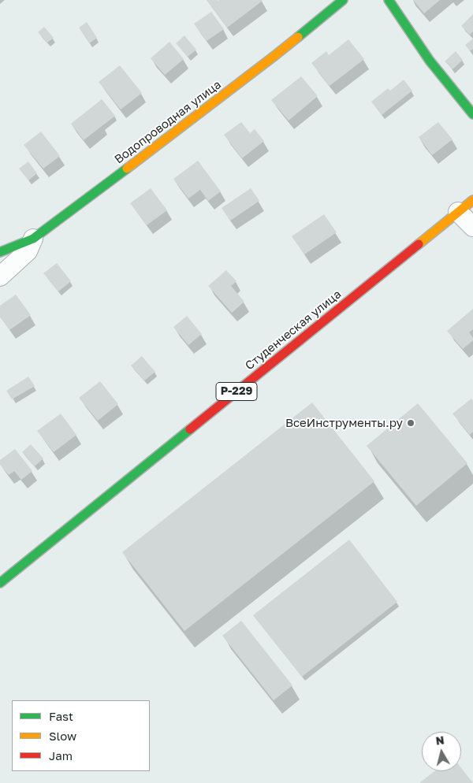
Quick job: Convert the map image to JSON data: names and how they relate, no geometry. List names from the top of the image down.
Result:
{
  "streets": {
    "main road": ["Водопроводная улица", "Студенческая улица", "Р-229"]
  },
  "places": ["ВсеИнструменты.ру"],
  "legend": ["Fast", "Slow", "Jam"],
  "north": "top"
}
